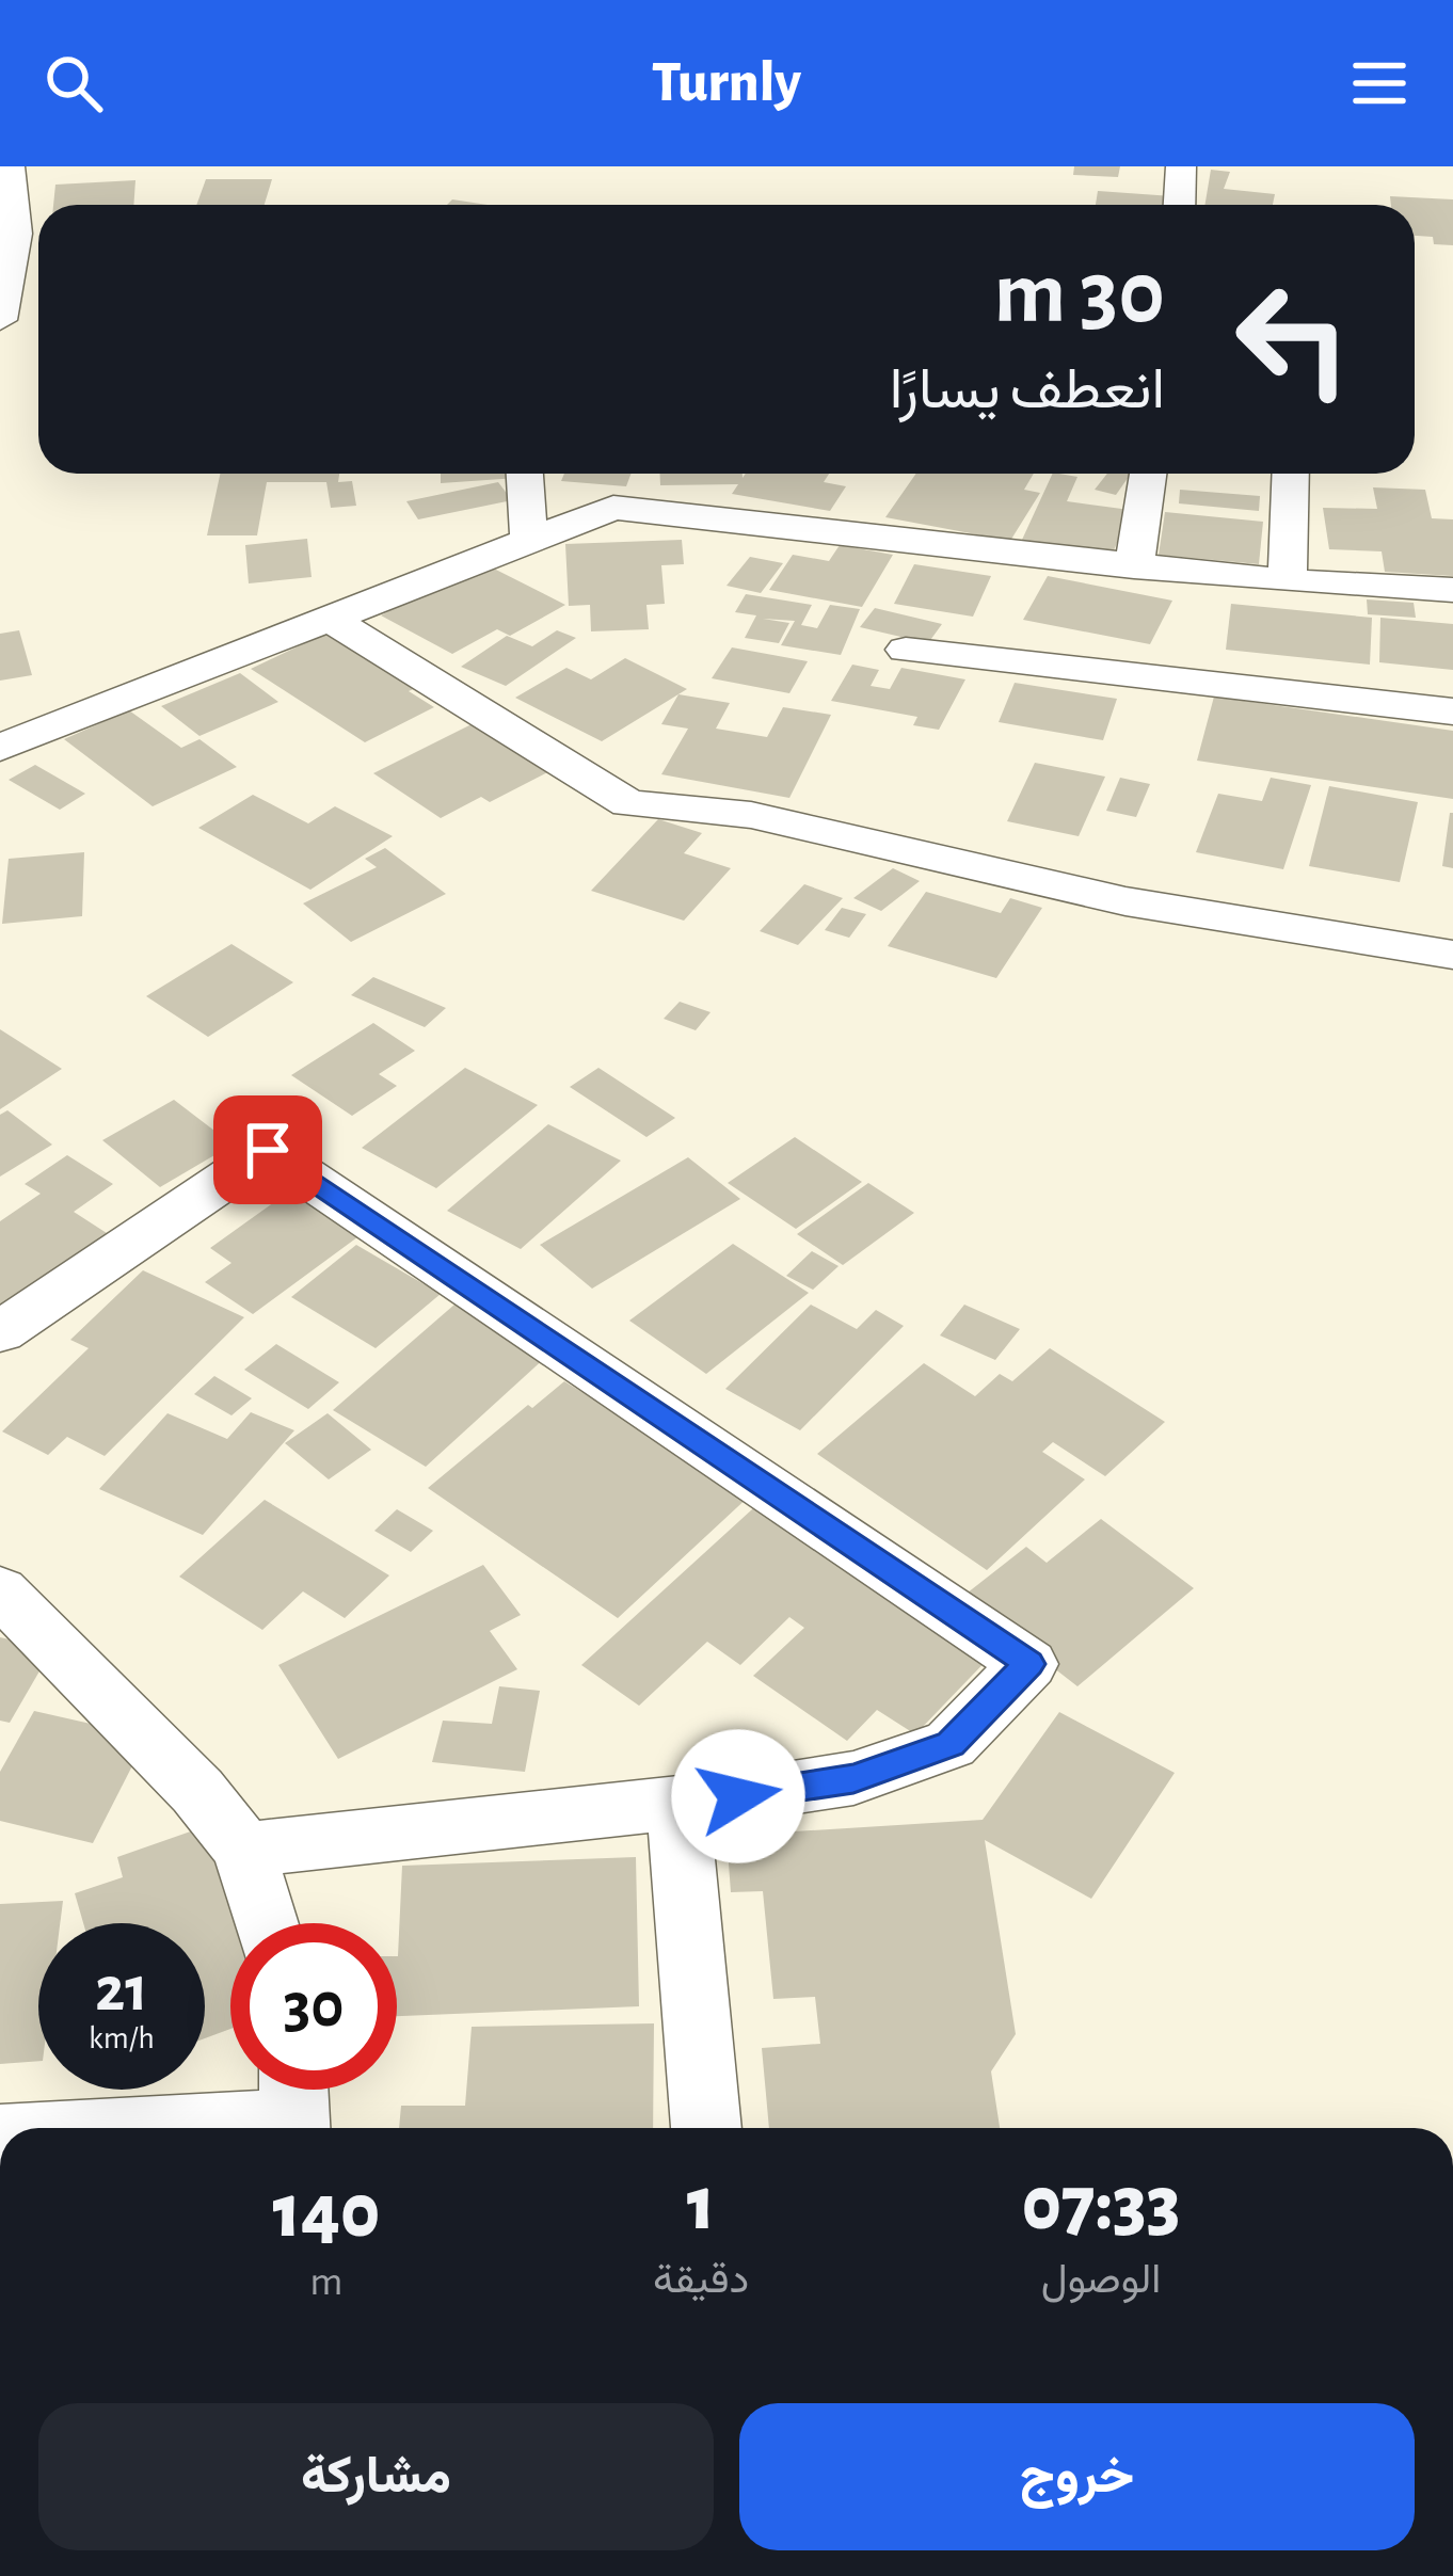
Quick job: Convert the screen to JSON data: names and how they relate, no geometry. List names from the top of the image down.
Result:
{
  "page": {
    "header": "Turnly",
    "turn": ["30 m", "انعطف يسارًا"],
    "speed": "21 km/h",
    "limit": "30",
    "eta": [
      "07:33",
      "الوصول",
      "1",
      "دقيقة",
      "140",
      "m"
    ],
    "buttons": ["خروج", "مشاركة"]
  }
}
